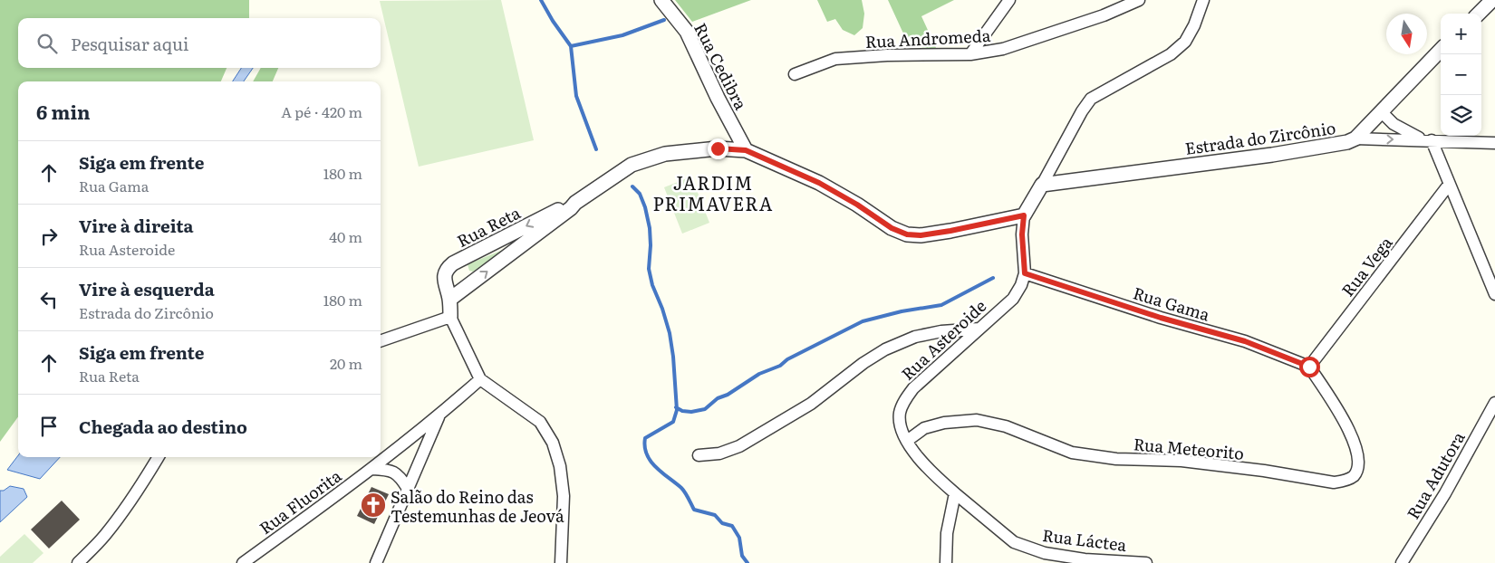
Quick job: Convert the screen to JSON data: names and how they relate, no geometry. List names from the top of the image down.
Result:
{
  "streets": {
    "street": [
      "Rua Andromeda",
      "Rua Cedibra",
      "Estrada do Zircônio",
      "Rua Reta",
      "Rua Vega",
      "Rua Gama",
      "Rua Asteroide",
      "Rua Meteorito",
      "Rua Adutora",
      "Rua Fluorita",
      "Rua Láctea"
    ]
  },
  "crossings": [
    ["Rua Cedibra", "Rua Reta"],
    ["Estrada do Zircônio", "Rua Asteroide"],
    ["Rua Vega", "Rua Gama"],
    ["Rua Vega", "Rua Meteorito"],
    ["Rua Gama", "Rua Asteroide"],
    ["Rua Gama", "Rua Meteorito"],
    ["Rua Asteroide", "Rua Meteorito"],
    ["Rua Asteroide", "Rua Láctea"]
  ],
  "districts": ["JARDIM PRIMAVERA"],
  "places": {
    "church": ["Salão do Reino das Testemunhas de Jeová"]
  },
  "north": "bottom",
  "page": {
    "map_buttons": ["+", "−"],
    "search": "Pesquisar aqui",
    "heading": ["6 min", "A pé · 420 m"],
    "list": [
      ["Siga em frente", "Rua Gama", "180 m"],
      ["Vire à direita", "Rua Asteroide", "40 m"],
      ["Vire à esquerda", "Estrada do Zircônio", "180 m"],
      ["Siga em frente", "Rua Reta", "20 m"],
      "Chegada ao destino"
    ]
  }
}
